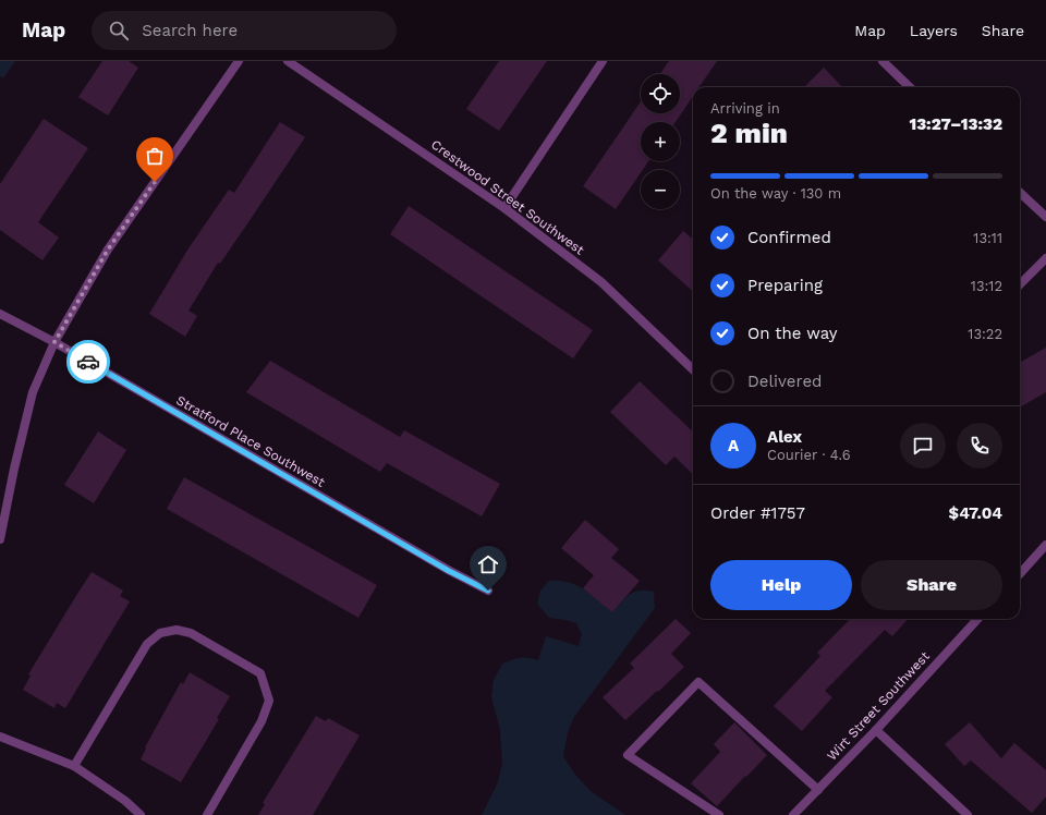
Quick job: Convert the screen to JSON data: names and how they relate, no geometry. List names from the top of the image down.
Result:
{
  "streets": {
    "street": ["Crestwood Street Southwest", "Stratford Place Southwest", "Wirt Street Southwest"]
  },
  "page": {
    "header": "Map",
    "search": "Search here",
    "nav": ["Map", "Layers", "Share"],
    "map_buttons": ["+", "−"],
    "heading": ["2 min", "Arriving in", "13:27–13:32"],
    "panel": [
      "Alex",
      "Courier · 4.6",
      "Order #1757",
      "$47.04"
    ],
    "bar": "On the way · 130 m",
    "list": [
      ["Confirmed", "13:11"],
      ["Preparing", "13:12"],
      ["On the way", "13:22"],
      "Delivered"
    ],
    "round": "A",
    "buttons": ["Help", "Share"]
  }
}
